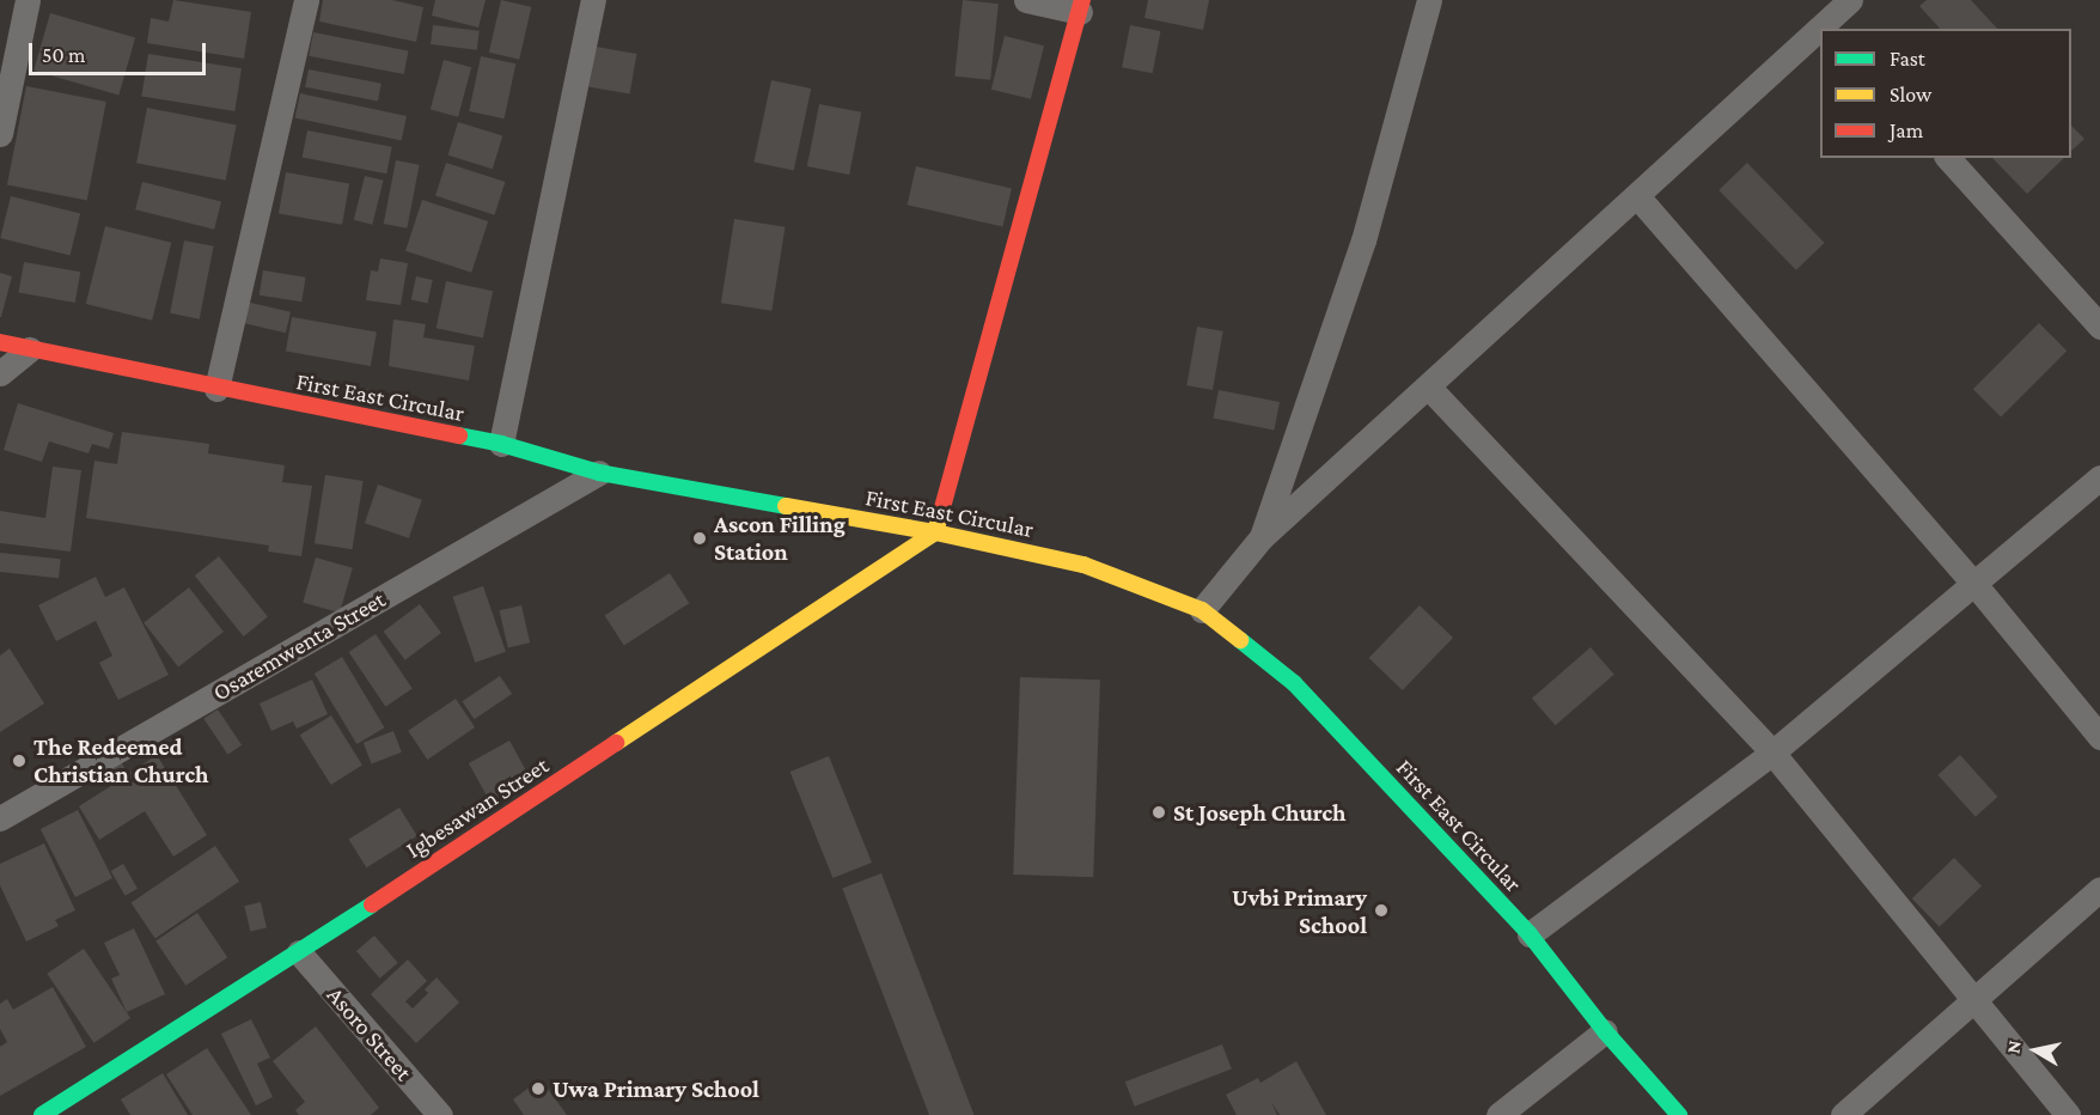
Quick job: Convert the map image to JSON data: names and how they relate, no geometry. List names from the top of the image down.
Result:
{
  "streets": {
    "street": [
      "First East Circular",
      "Osaremwenta Street",
      "Igbesawan Street",
      "Asoro Street"
    ]
  },
  "crossings": [
    ["First East Circular", "Osaremwenta Street"],
    ["First East Circular", "Igbesawan Street"],
    ["Igbesawan Street", "Asoro Street"]
  ],
  "places": [
    "Ascon Filling Station",
    "The Redeemed Christian Church",
    "St Joseph Church",
    "Uvbi Primary School",
    "Uwa Primary School"
  ],
  "legend": ["Fast", "Slow", "Jam"],
  "scale_bar": "50 m",
  "north": "left"
}
